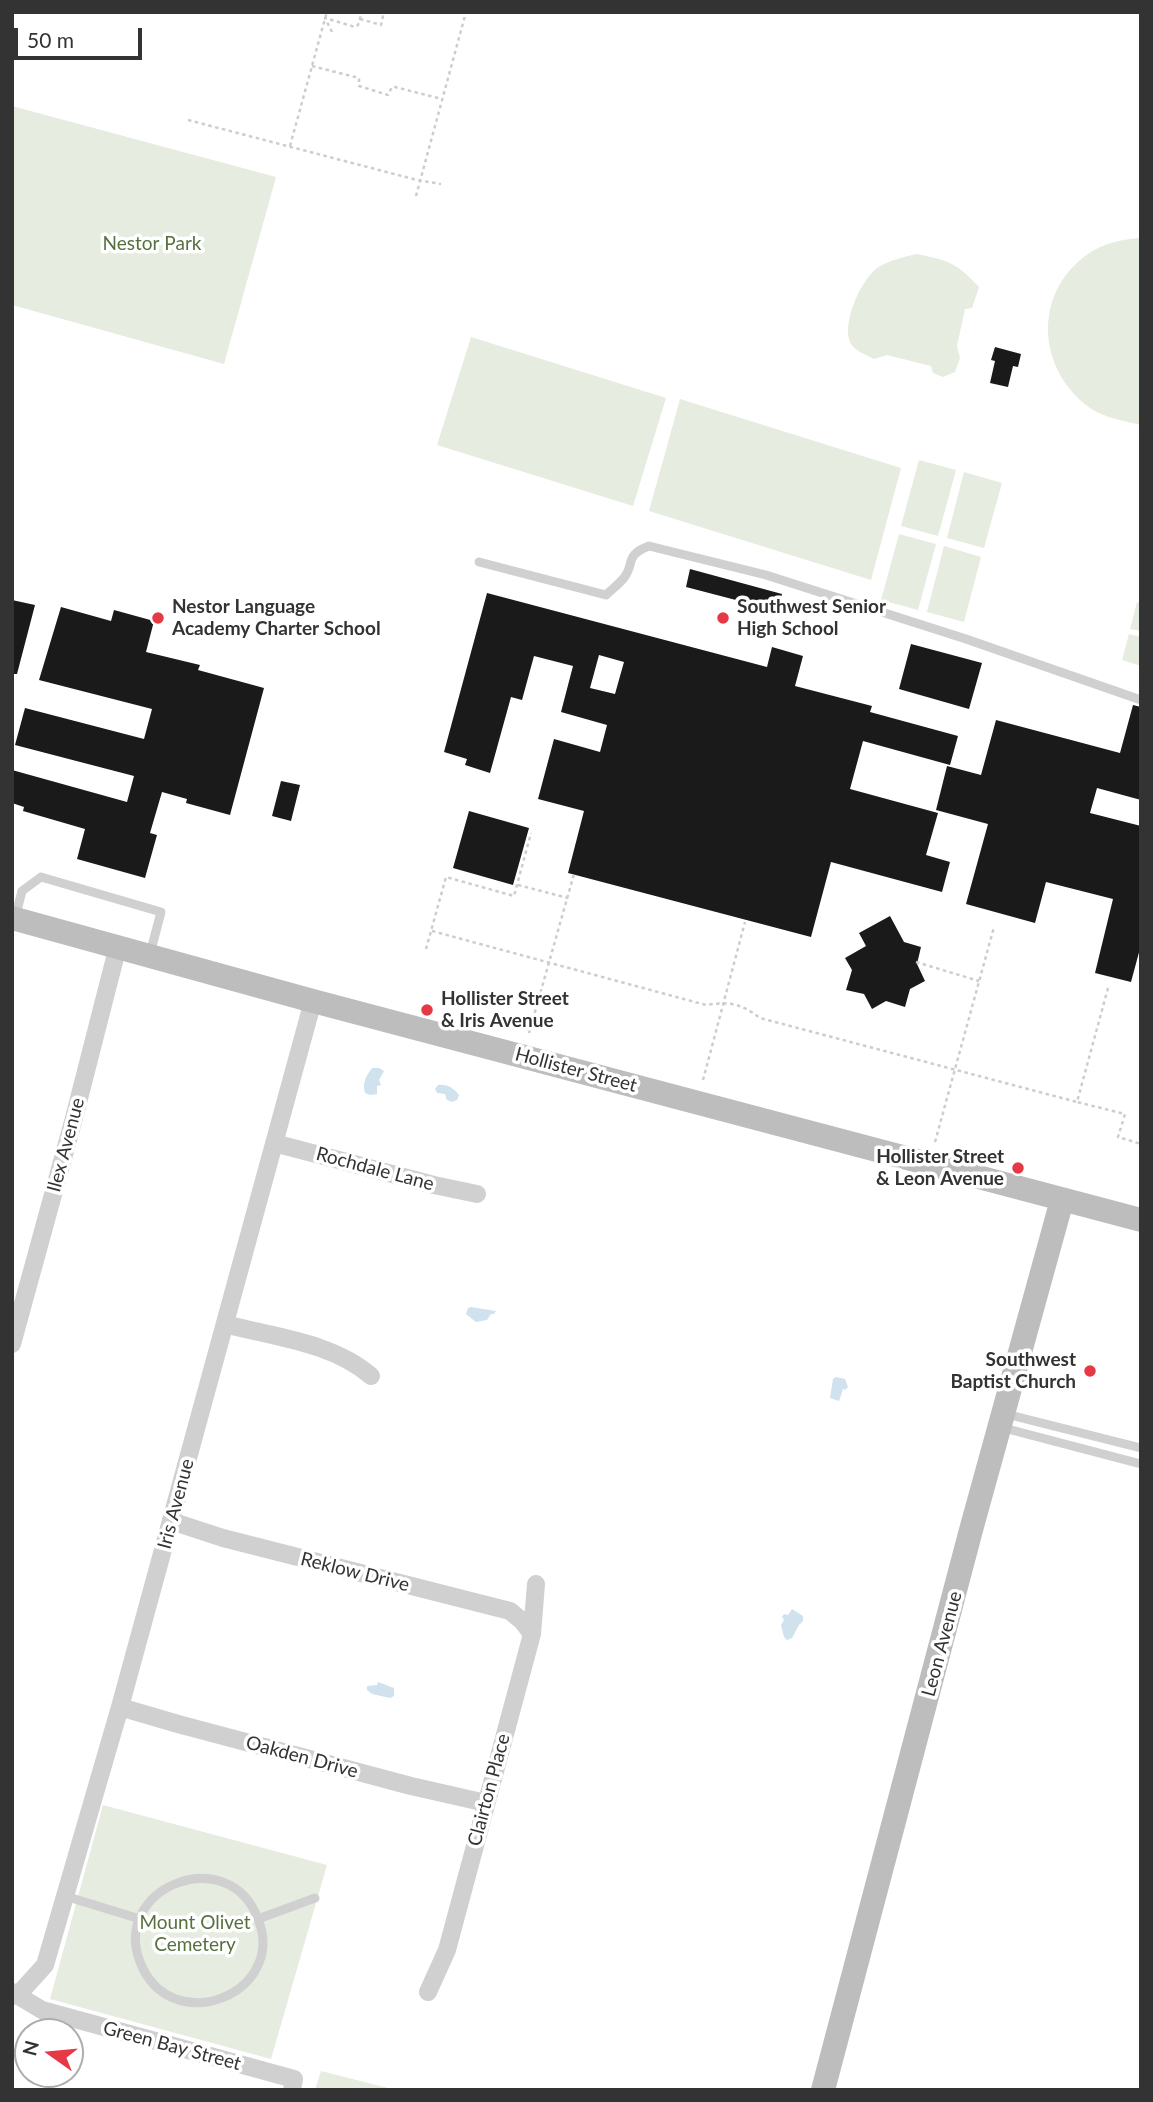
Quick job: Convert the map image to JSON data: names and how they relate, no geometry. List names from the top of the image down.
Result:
{
  "streets": {
    "main road": ["Hollister Street", "Leon Avenue"],
    "street": [
      "Ilex Avenue",
      "Rochdale Lane",
      "Iris Avenue",
      "Reklow Drive",
      "Oakden Drive",
      "Clairton Place",
      "Green Bay Street"
    ]
  },
  "crossings": [
    ["Hollister Street", "Ilex Avenue"],
    ["Hollister Street", "Iris Avenue"],
    ["Hollister Street", "Leon Avenue"],
    ["Rochdale Lane", "Iris Avenue"],
    ["Iris Avenue", "Reklow Drive"],
    ["Iris Avenue", "Oakden Drive"],
    ["Iris Avenue", "Green Bay Street"],
    ["Reklow Drive", "Clairton Place"],
    ["Oakden Drive", "Clairton Place"]
  ],
  "parks": ["Nestor Park", "Mount Olivet Cemetery"],
  "places": [
    "Nestor Language Academy Charter School",
    "Southwest Senior High School",
    "Hollister Street & Iris Avenue",
    "Hollister Street & Leon Avenue",
    "Southwest Baptist Church"
  ],
  "scale_bar": "50 m",
  "north": "left"
}
